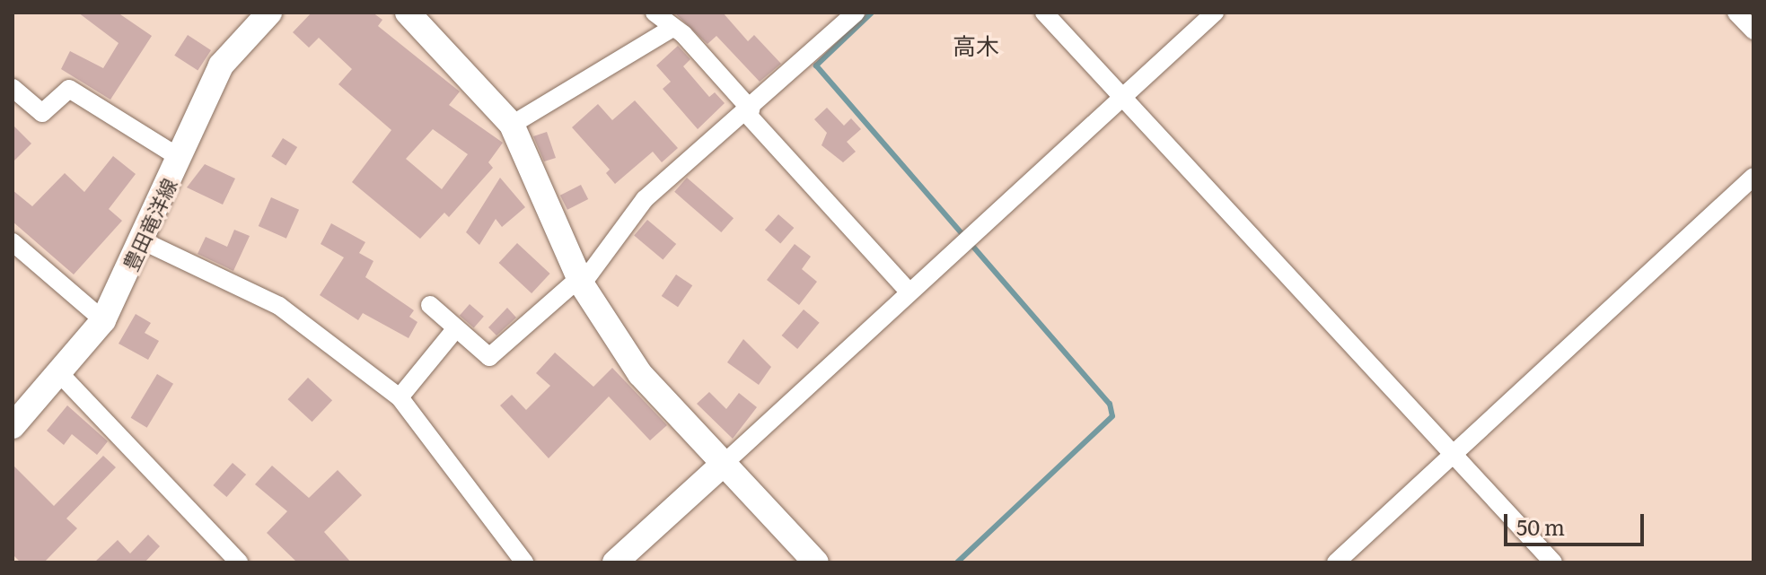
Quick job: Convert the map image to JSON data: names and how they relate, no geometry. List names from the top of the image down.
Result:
{
  "streets": {
    "street": ["豊田竜洋線"]
  },
  "districts": ["高木"],
  "scale_bar": "50 m"
}
